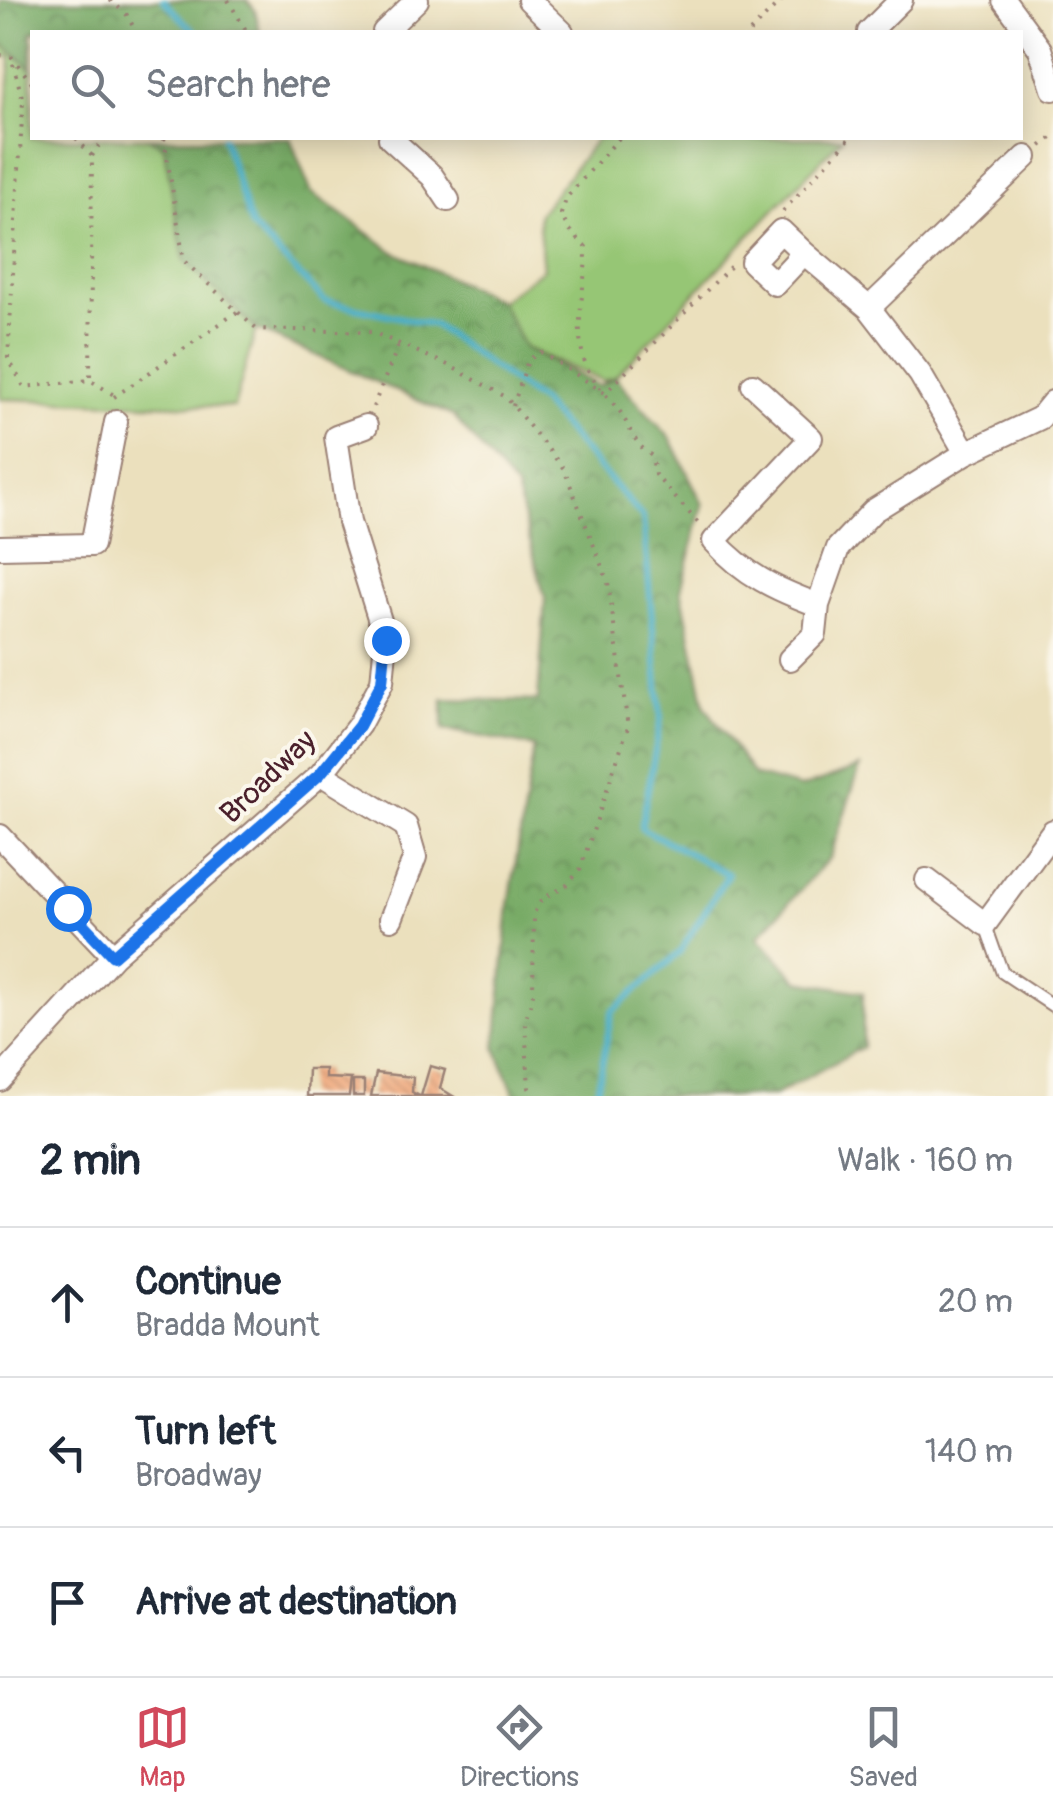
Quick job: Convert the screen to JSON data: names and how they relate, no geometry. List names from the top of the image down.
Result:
{
  "streets": {
    "street": ["Broadway"]
  },
  "page": {
    "search": "Search here",
    "heading": ["2 min", "Walk · 160 m"],
    "list": [
      ["Continue", "Bradda Mount", "20 m"],
      ["Turn left", "Broadway", "140 m"],
      "Arrive at destination"
    ],
    "nav": ["Map", "Directions", "Saved"]
  }
}
